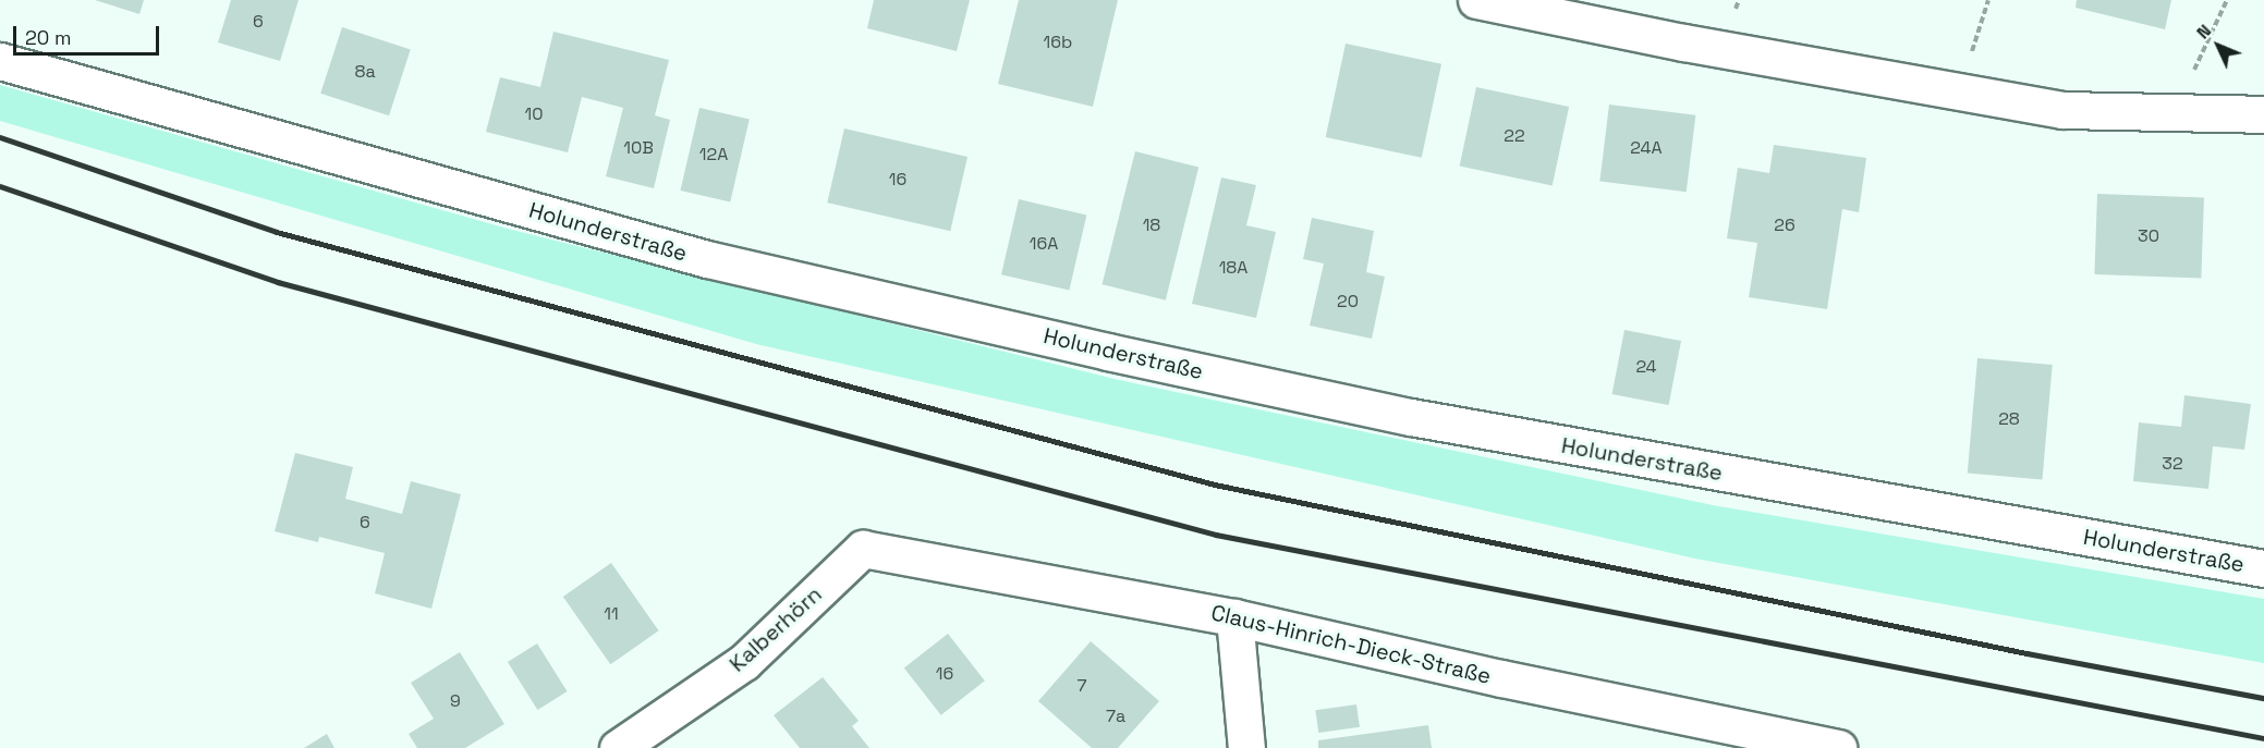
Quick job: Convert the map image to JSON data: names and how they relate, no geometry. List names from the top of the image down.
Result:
{
  "streets": {
    "street": ["Holunderstraße", "Kalberhörn", "Claus-Hinrich-Dieck-Straße"]
  },
  "crossings": [
    ["Kalberhörn", "Claus-Hinrich-Dieck-Straße"]
  ],
  "house_numbers": [
    "6",
    "16b",
    "8a",
    "10",
    "22",
    "10B",
    "24A",
    "12A",
    "16",
    "18",
    "26",
    "30",
    "16A",
    "18A",
    "20",
    "24",
    "28",
    "32",
    "6",
    "11",
    "16",
    "7",
    "9",
    "7a"
  ],
  "scale_bar": "20 m",
  "north": "top left"
}
